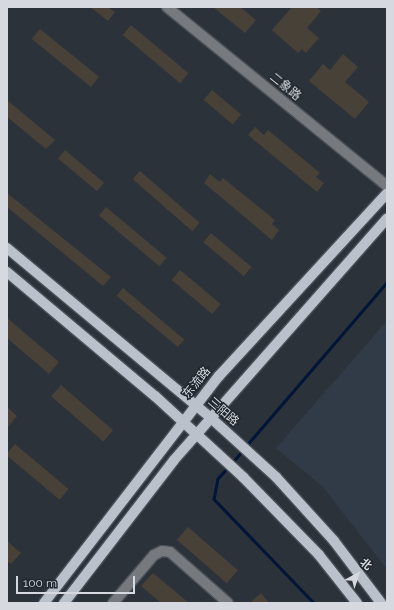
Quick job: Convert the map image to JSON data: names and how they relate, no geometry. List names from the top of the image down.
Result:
{
  "streets": {
    "main road": ["东流路", "三阳路"],
    "street": ["二象路"]
  },
  "crossings": [
    ["东流路", "三阳路"]
  ],
  "scale_bar": "100 m",
  "north": "top right"
}
